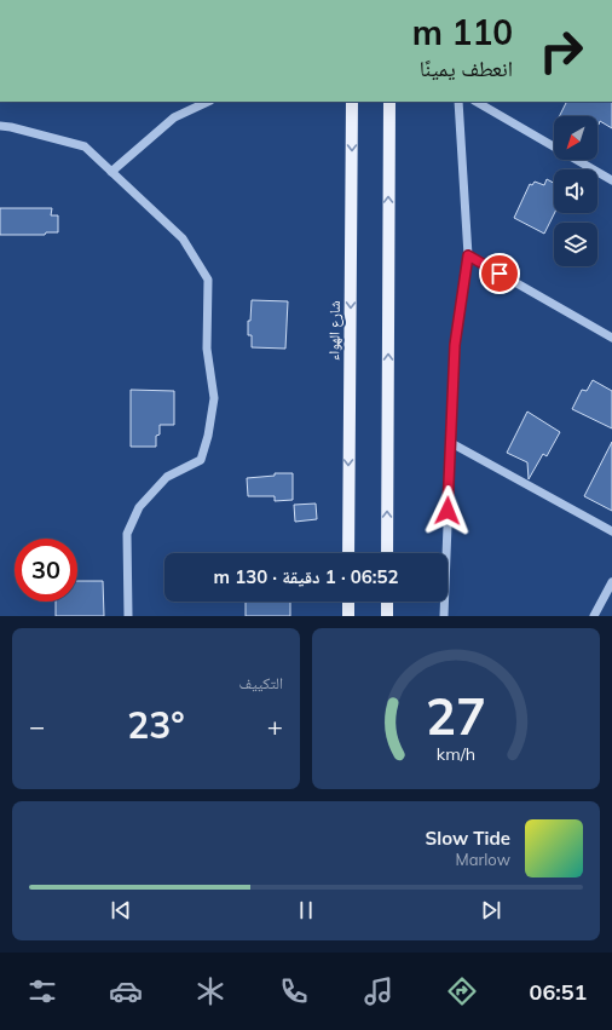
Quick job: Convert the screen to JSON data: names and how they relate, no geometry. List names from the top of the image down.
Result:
{
  "streets": {
    "main road": ["شارع الهواء"]
  },
  "north": "bottom left",
  "page": {
    "turn": ["110 m", "انعطف يمينًا"],
    "limit": "30",
    "trip": "06:52 · 1 دقيقة · 130 m",
    "tile": "التكييف",
    "heat": ["−", "23°", "+"],
    "song": ["Slow Tide", "Marlow"],
    "tabs": "06:51",
    "gauge": ["27", "km/h"]
  }
}
